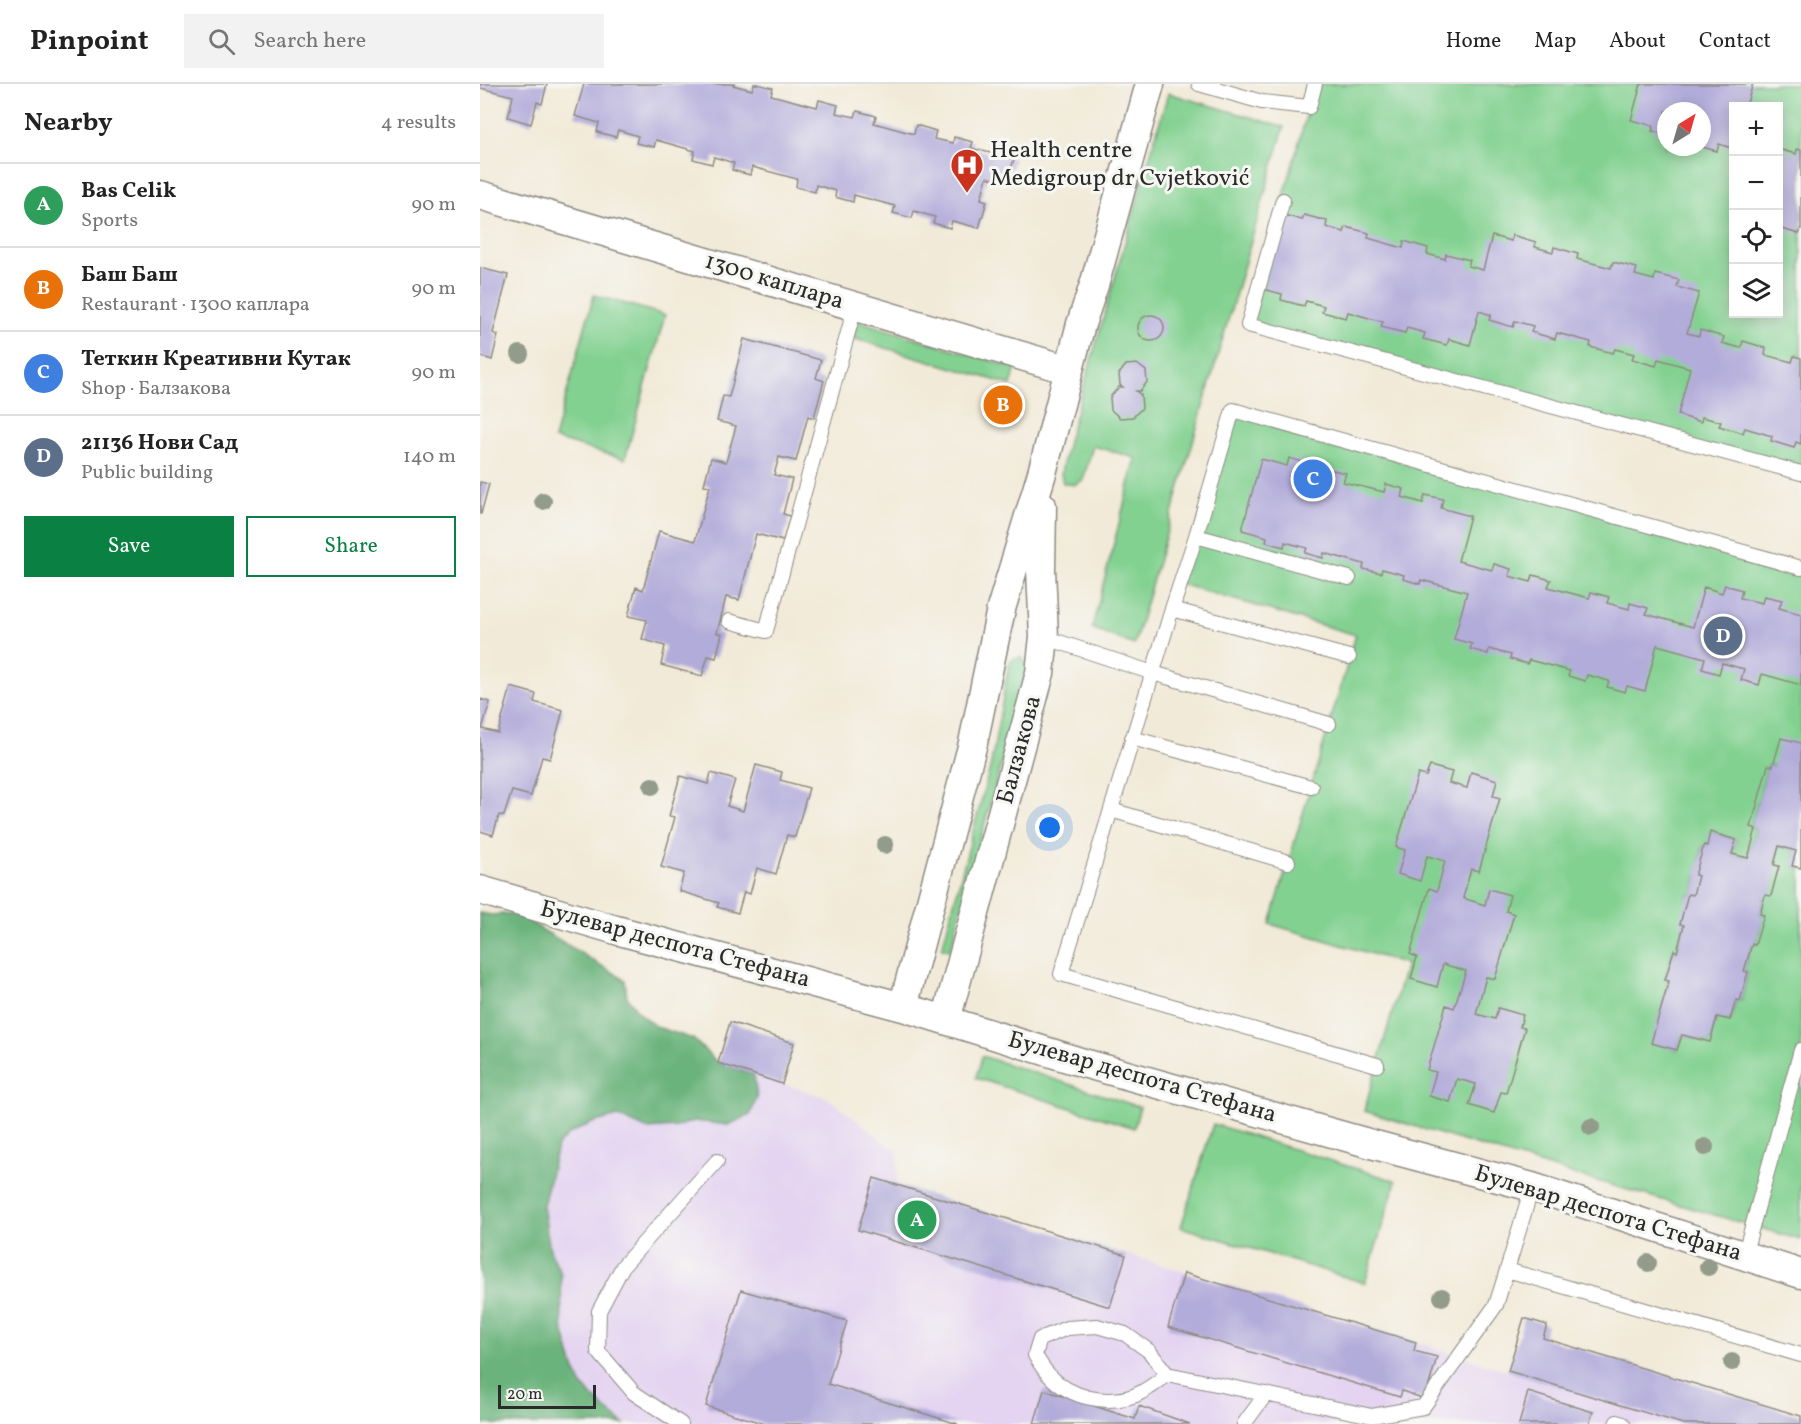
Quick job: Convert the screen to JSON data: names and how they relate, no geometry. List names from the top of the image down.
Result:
{
  "streets": {
    "street": ["1300 каплара", "Балзакова", "Булевар деспота Стефана"]
  },
  "crossings": [
    ["1300 каплара", "Балзакова"],
    ["Балзакова", "Булевар деспота Стефана"]
  ],
  "places": {
    "hospital": ["Health centre Medigroup dr Cvjetković"]
  },
  "scale_bar": "20 m",
  "north": "top right",
  "page": {
    "header": "Pinpoint",
    "search": "Search here",
    "nav": [
      "Home",
      "Map",
      "About",
      "Contact"
    ],
    "heading": ["Nearby", "4 results"],
    "map_buttons": ["+", "−"],
    "list": [
      {
        "mark": "A",
        "name": "Bas Celik",
        "note": "Sports",
        "value": "90 m"
      },
      {
        "mark": "B",
        "name": "Баш Баш",
        "note": "Restaurant · 1300 каплара",
        "value": "90 m"
      },
      {
        "mark": "C",
        "name": "Теткин Креативни Кутак",
        "note": "Shop · Балзакова",
        "value": "90 m"
      },
      {
        "mark": "D",
        "name": "21136 Нови Сад",
        "note": "Public building",
        "value": "140 m"
      }
    ],
    "pins": [
      "B",
      "C",
      "D",
      "A"
    ],
    "buttons": ["Save", "Share"],
    "scale": "20 m"
  }
}
